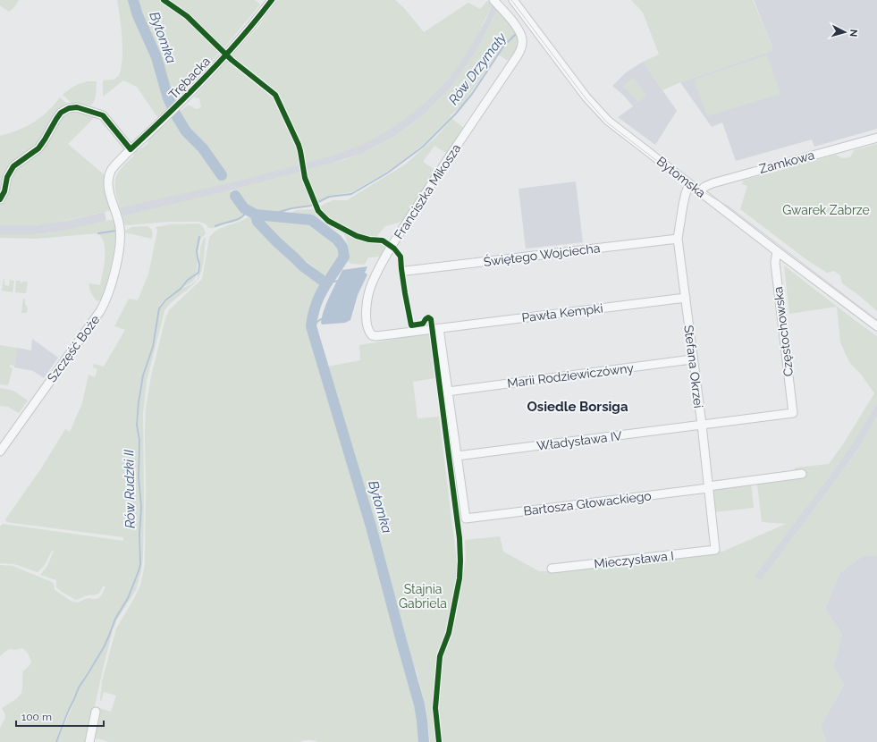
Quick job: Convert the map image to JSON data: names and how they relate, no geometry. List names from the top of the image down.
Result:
{
  "streets": {
    "street": [
      "Trębacka",
      "Zamkowa",
      "Bytomska",
      "Franciszka Mikosza",
      "Świętego Wojciecha",
      "Pawła Kempki",
      "Częstochowska",
      "Szczęść Boże",
      "Stefana Okrzei",
      "Marii Rodziewiczówny",
      "Władysława IV",
      "Bartosza Głowackiego",
      "Mieczysława I"
    ]
  },
  "crossings": [
    ["Trębacka", "Szczęść Boże"],
    ["Zamkowa", "Bytomska"],
    ["Bytomska", "Częstochowska"],
    ["Bytomska", "Stefana Okrzei"],
    ["Franciszka Mikosza", "Pawła Kempki"],
    ["Świętego Wojciecha", "Stefana Okrzei"],
    ["Pawła Kempki", "Stefana Okrzei"],
    ["Częstochowska", "Władysława IV"],
    ["Stefana Okrzei", "Marii Rodziewiczówny"],
    ["Stefana Okrzei", "Władysława IV"],
    ["Stefana Okrzei", "Bartosza Głowackiego"],
    ["Stefana Okrzei", "Mieczysława I"],
    ["Władysława IV", "Bartosza Głowackiego"]
  ],
  "districts": ["Osiedle Borsiga"],
  "water": ["Bytomka", "Rów Drzymały", "Rów Rudzki II"],
  "parks": ["Gwarek Zabrze", "Stajnia Gabriela"],
  "scale_bar": "100 m",
  "north": "right"
}
